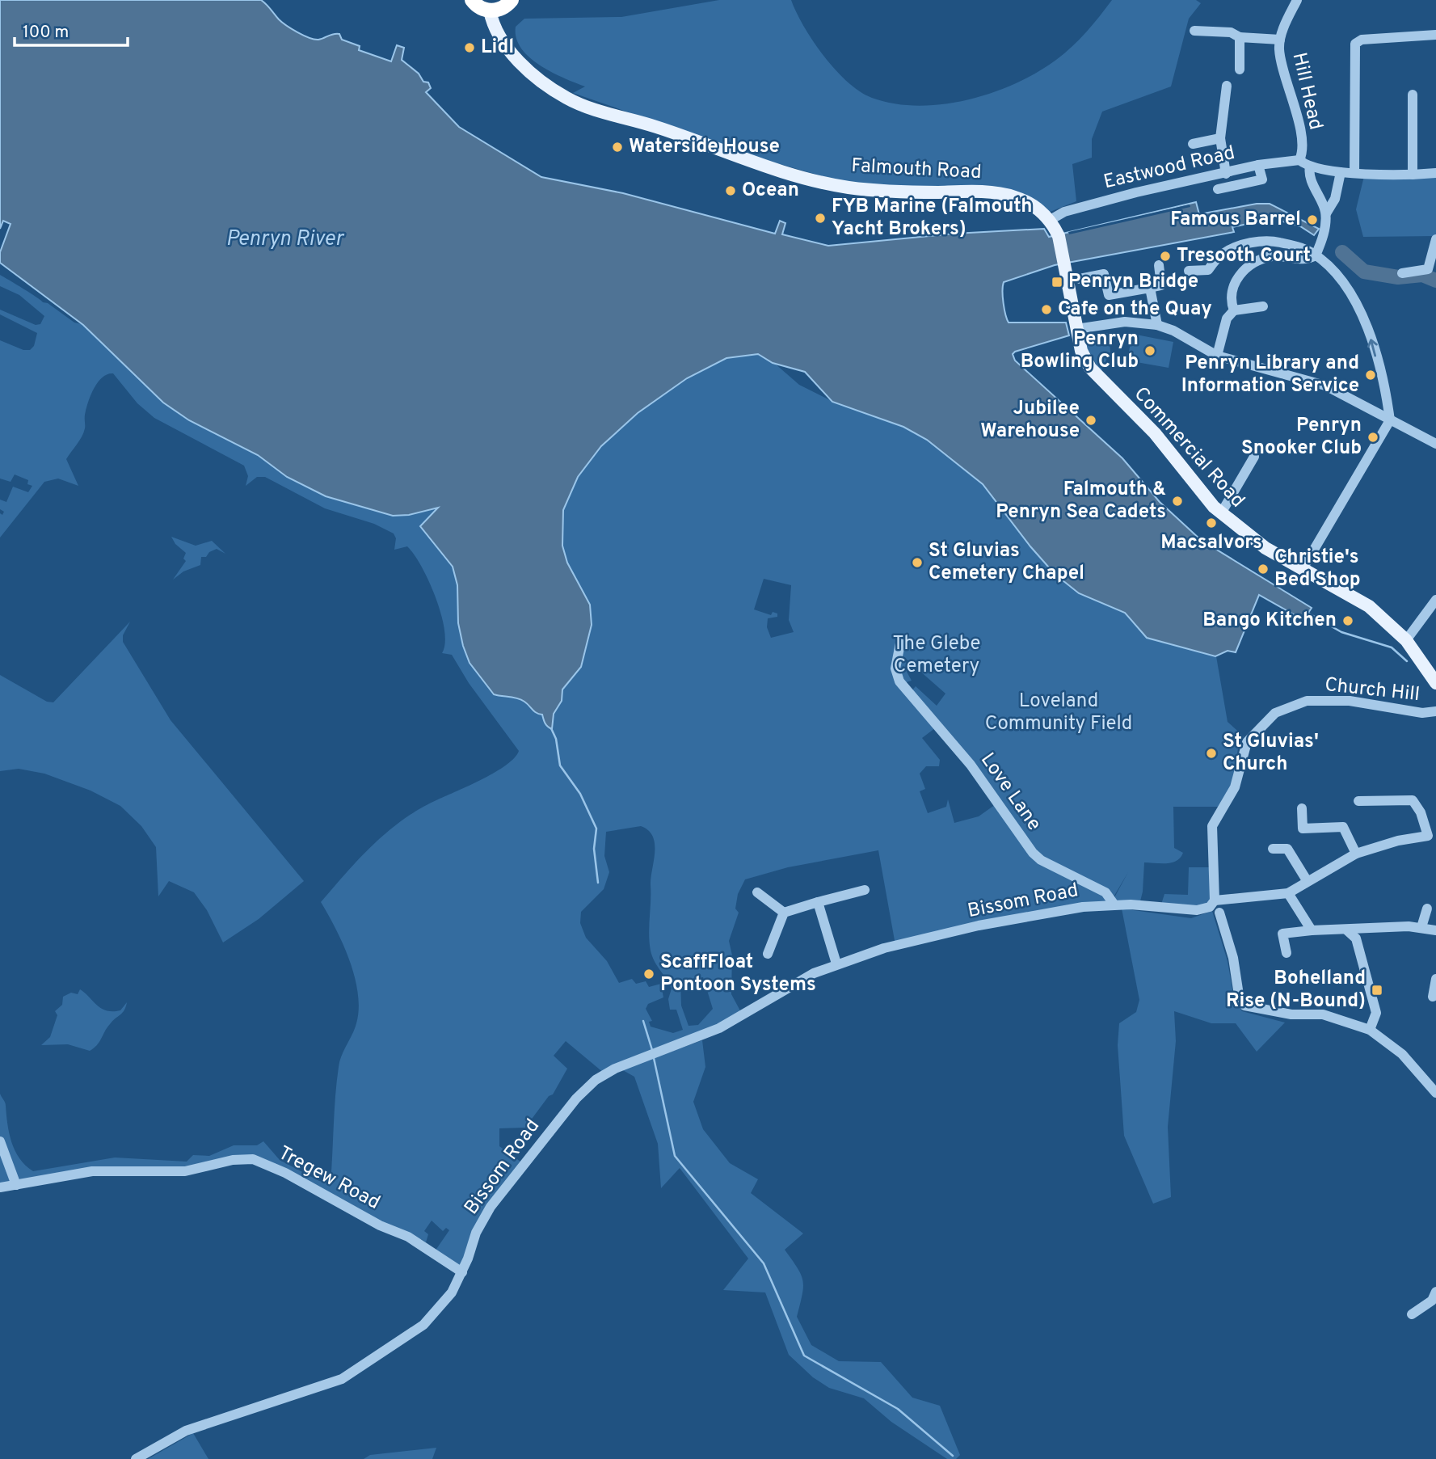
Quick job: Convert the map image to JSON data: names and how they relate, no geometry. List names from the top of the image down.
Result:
{
  "streets": {
    "highway": ["Falmouth Road"],
    "main road": ["Commercial Road"],
    "street": [
      "Hill Head",
      "Eastwood Road",
      "Church Hill",
      "Love Lane",
      "Bissom Road",
      "Tregew Road"
    ]
  },
  "crossings": [
    ["Hill Head", "Eastwood Road"],
    ["Eastwood Road", "Falmouth Road"],
    ["Eastwood Road", "Commercial Road"],
    ["Falmouth Road", "Commercial Road"],
    ["Church Hill", "Bissom Road"],
    ["Love Lane", "Bissom Road"],
    ["Bissom Road", "Tregew Road"]
  ],
  "water": ["Penryn River"],
  "parks": ["The Glebe Cemetery", "Loveland Community Field"],
  "places": {
    "other": [
      "Lidl",
      "Waterside House",
      "Ocean",
      "FYB Marine (Falmouth Yacht Brokers)",
      "Famous Barrel",
      "Tresooth Court",
      "Cafe on the Quay",
      "Penryn Bowling Club",
      "Penryn Library and Information Service",
      "Jubilee Warehouse",
      "Penryn Snooker Club",
      "Falmouth & Penryn Sea Cadets",
      "Macsalvors",
      "St Gluvias Cemetery Chapel",
      "Christie's Bed Shop",
      "Bango Kitchen",
      "St Gluvias' Church",
      "ScaffFloat Pontoon Systems"
    ],
    "transit": ["Penryn Bridge", "Bohelland Rise (N-Bound)"]
  },
  "scale_bar": "100 m"
}
